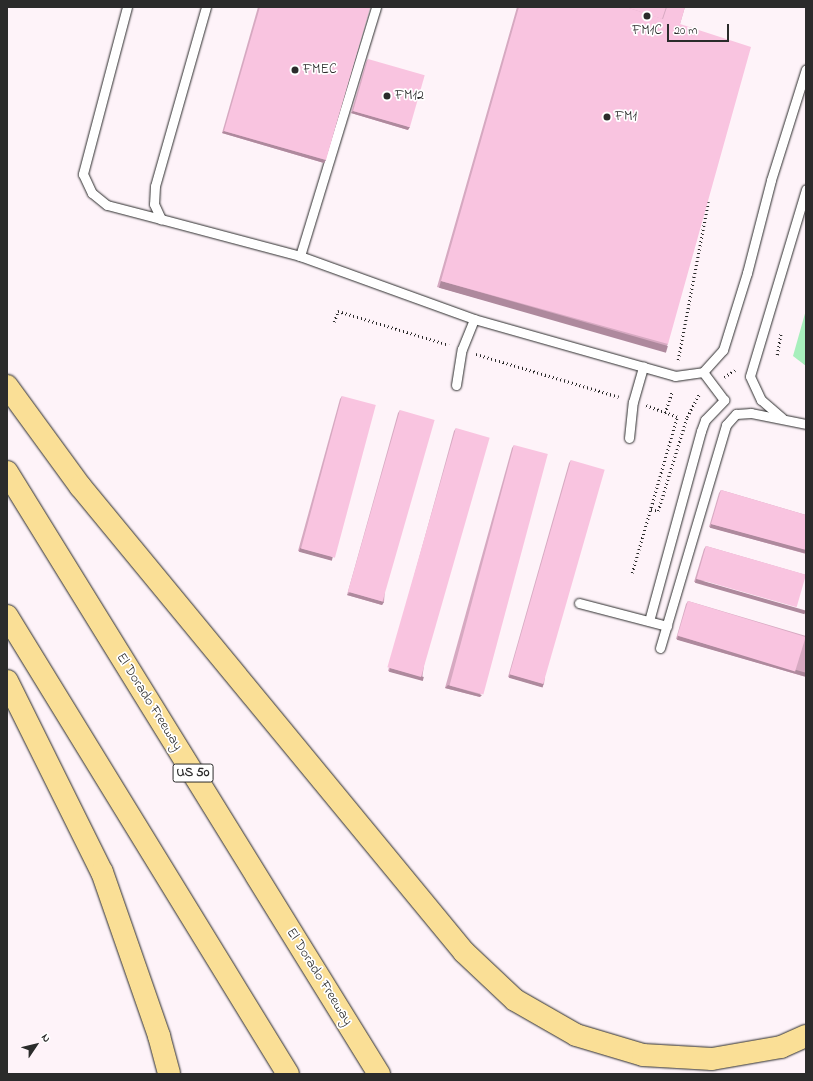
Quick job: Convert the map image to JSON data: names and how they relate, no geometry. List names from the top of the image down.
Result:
{
  "streets": {
    "highway": ["El Dorado Freeway", "US 50"]
  },
  "places": [
    "FM1C",
    "FMEC",
    "FM12",
    "FM1"
  ],
  "scale_bar": "20 m",
  "north": "top right"
}
